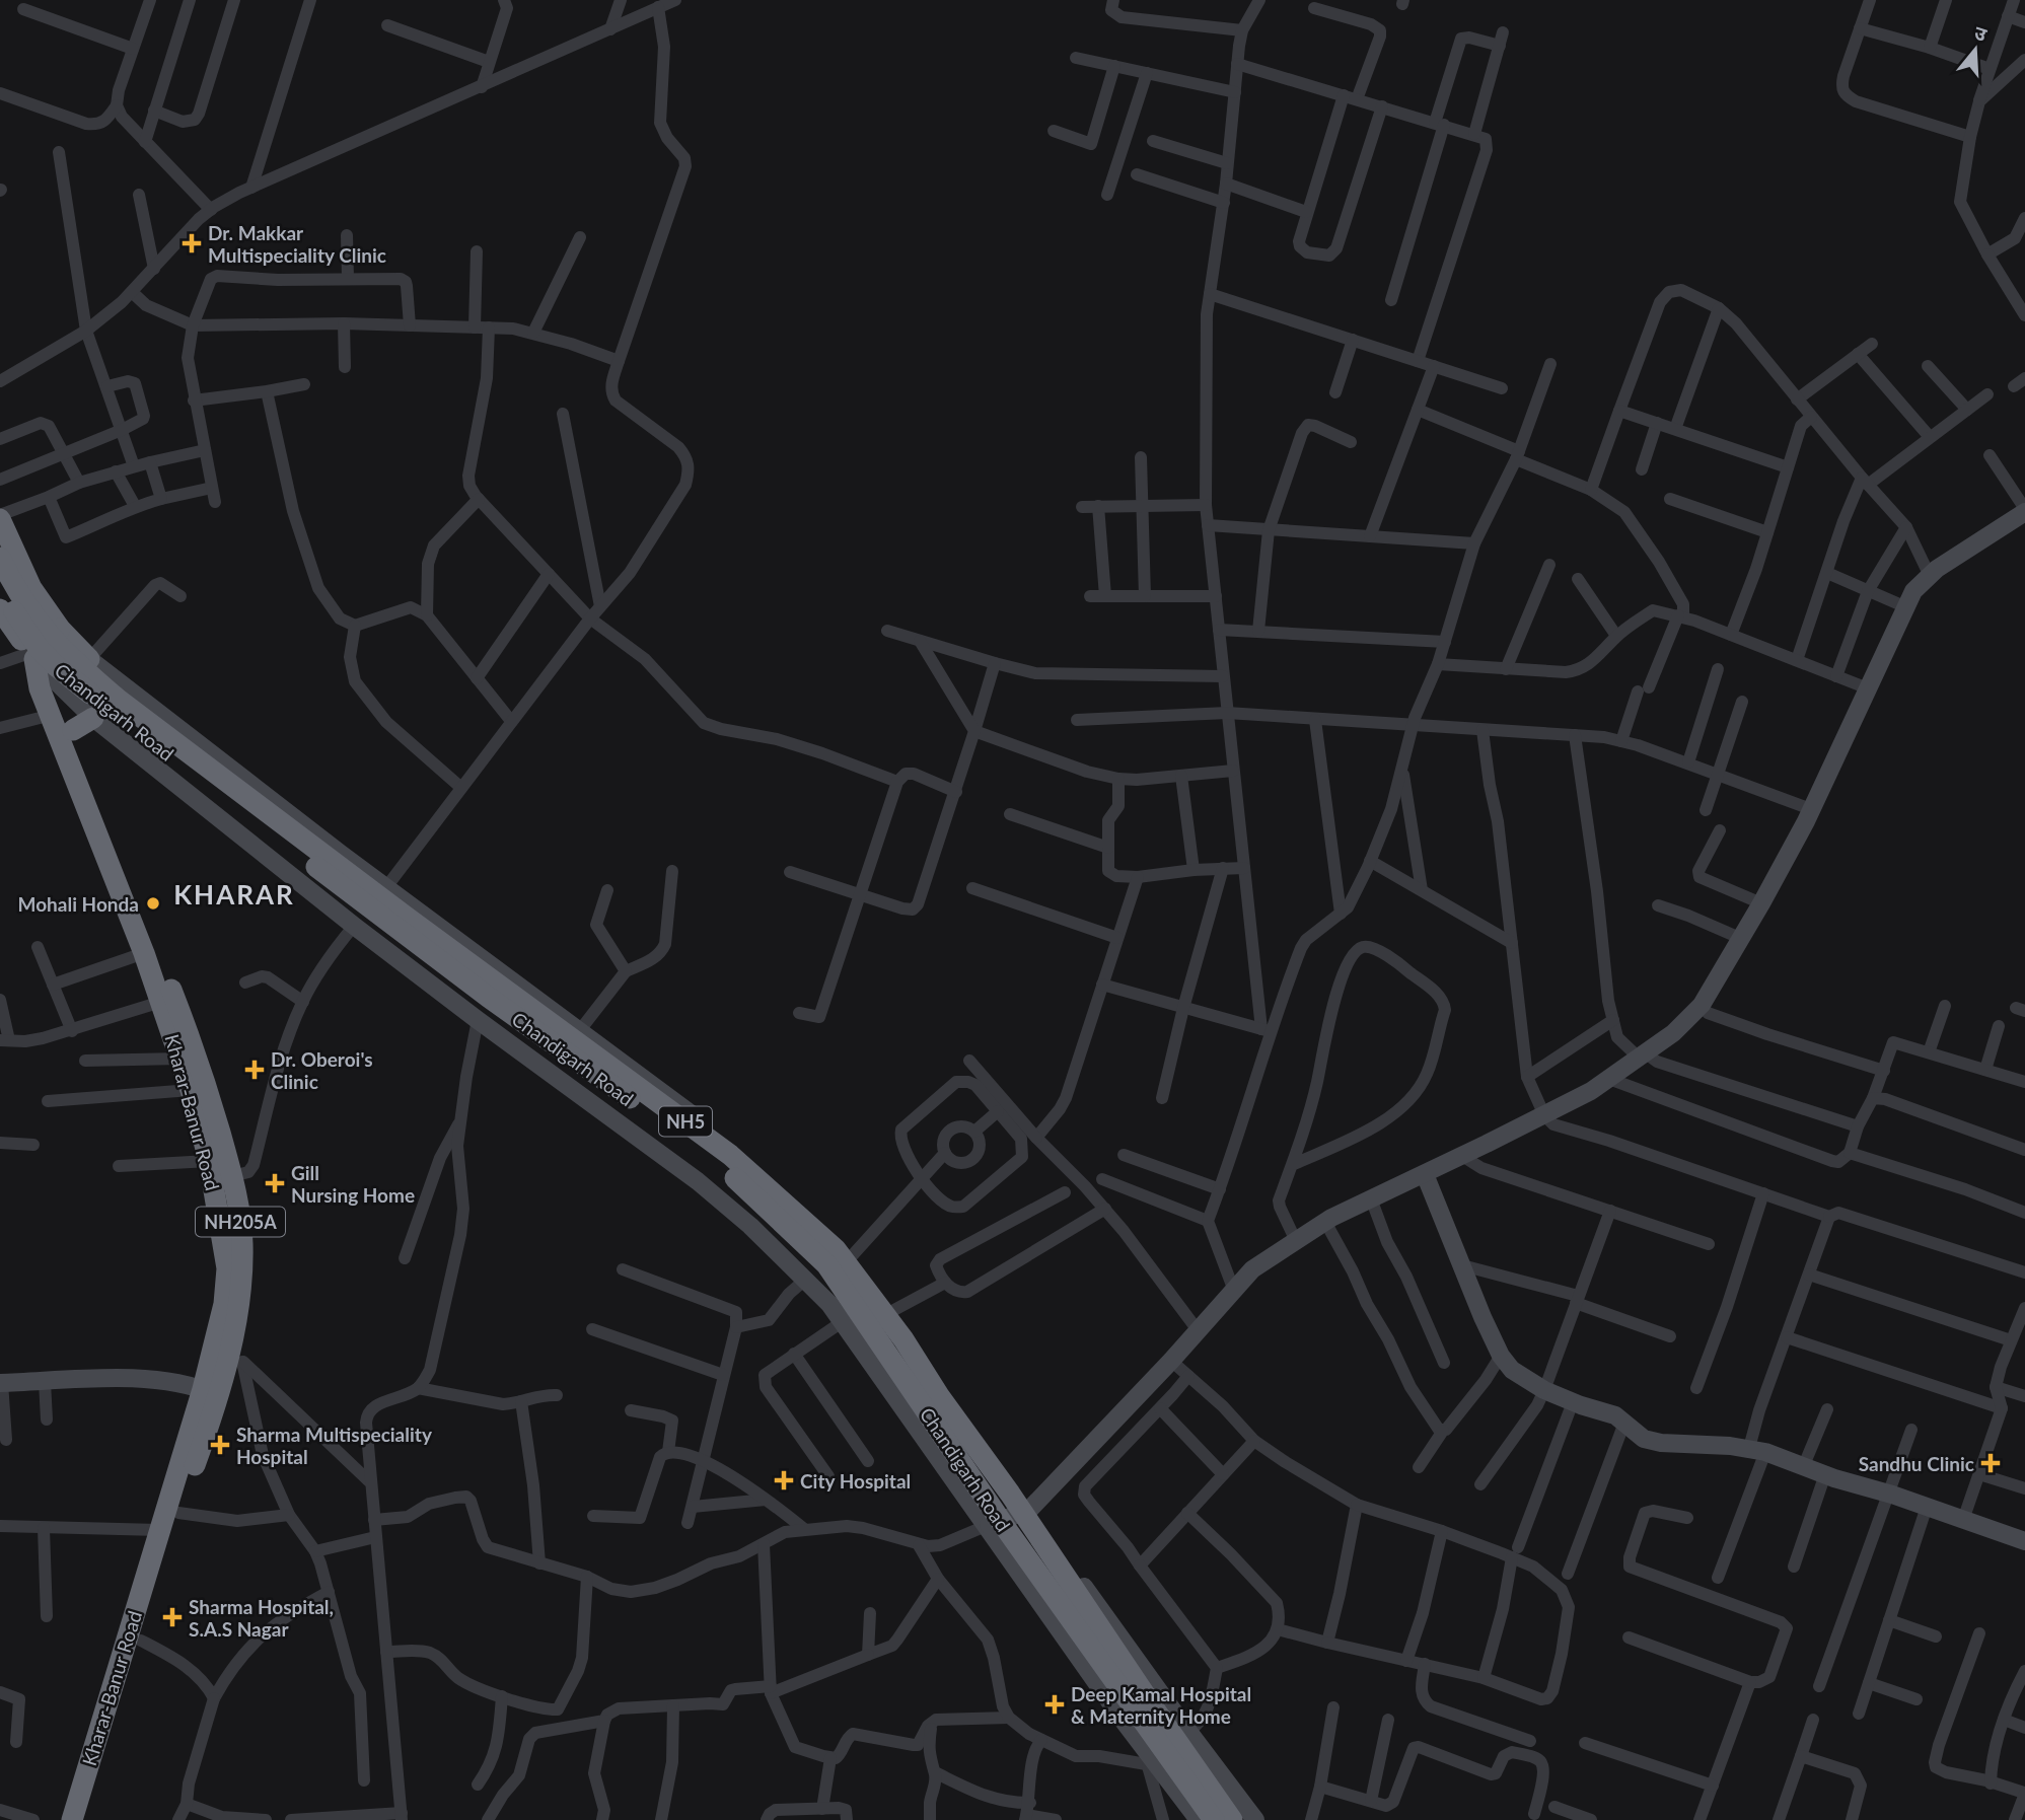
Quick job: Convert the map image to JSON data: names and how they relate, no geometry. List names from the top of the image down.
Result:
{
  "streets": {
    "highway": [
      "Chandigarh Road",
      "Kharar-Banur Road",
      "NH5",
      "NH205A"
    ]
  },
  "crossings": [
    ["Kharar-Banur Road", "NH205A"]
  ],
  "districts": ["KHARAR"],
  "places": {
    "health": [
      "Dr. Makkar Multispeciality Clinic",
      "Dr. Oberoi's Clinic",
      "Gill Nursing Home",
      "Sharma Multispeciality Hospital",
      "Sandhu Clinic",
      "City Hospital",
      "Sharma Hospital, S.A.S Nagar",
      "Deep Kamal Hospital & Maternity Home"
    ],
    "other": ["Mohali Honda"]
  },
  "north": "top"
}
